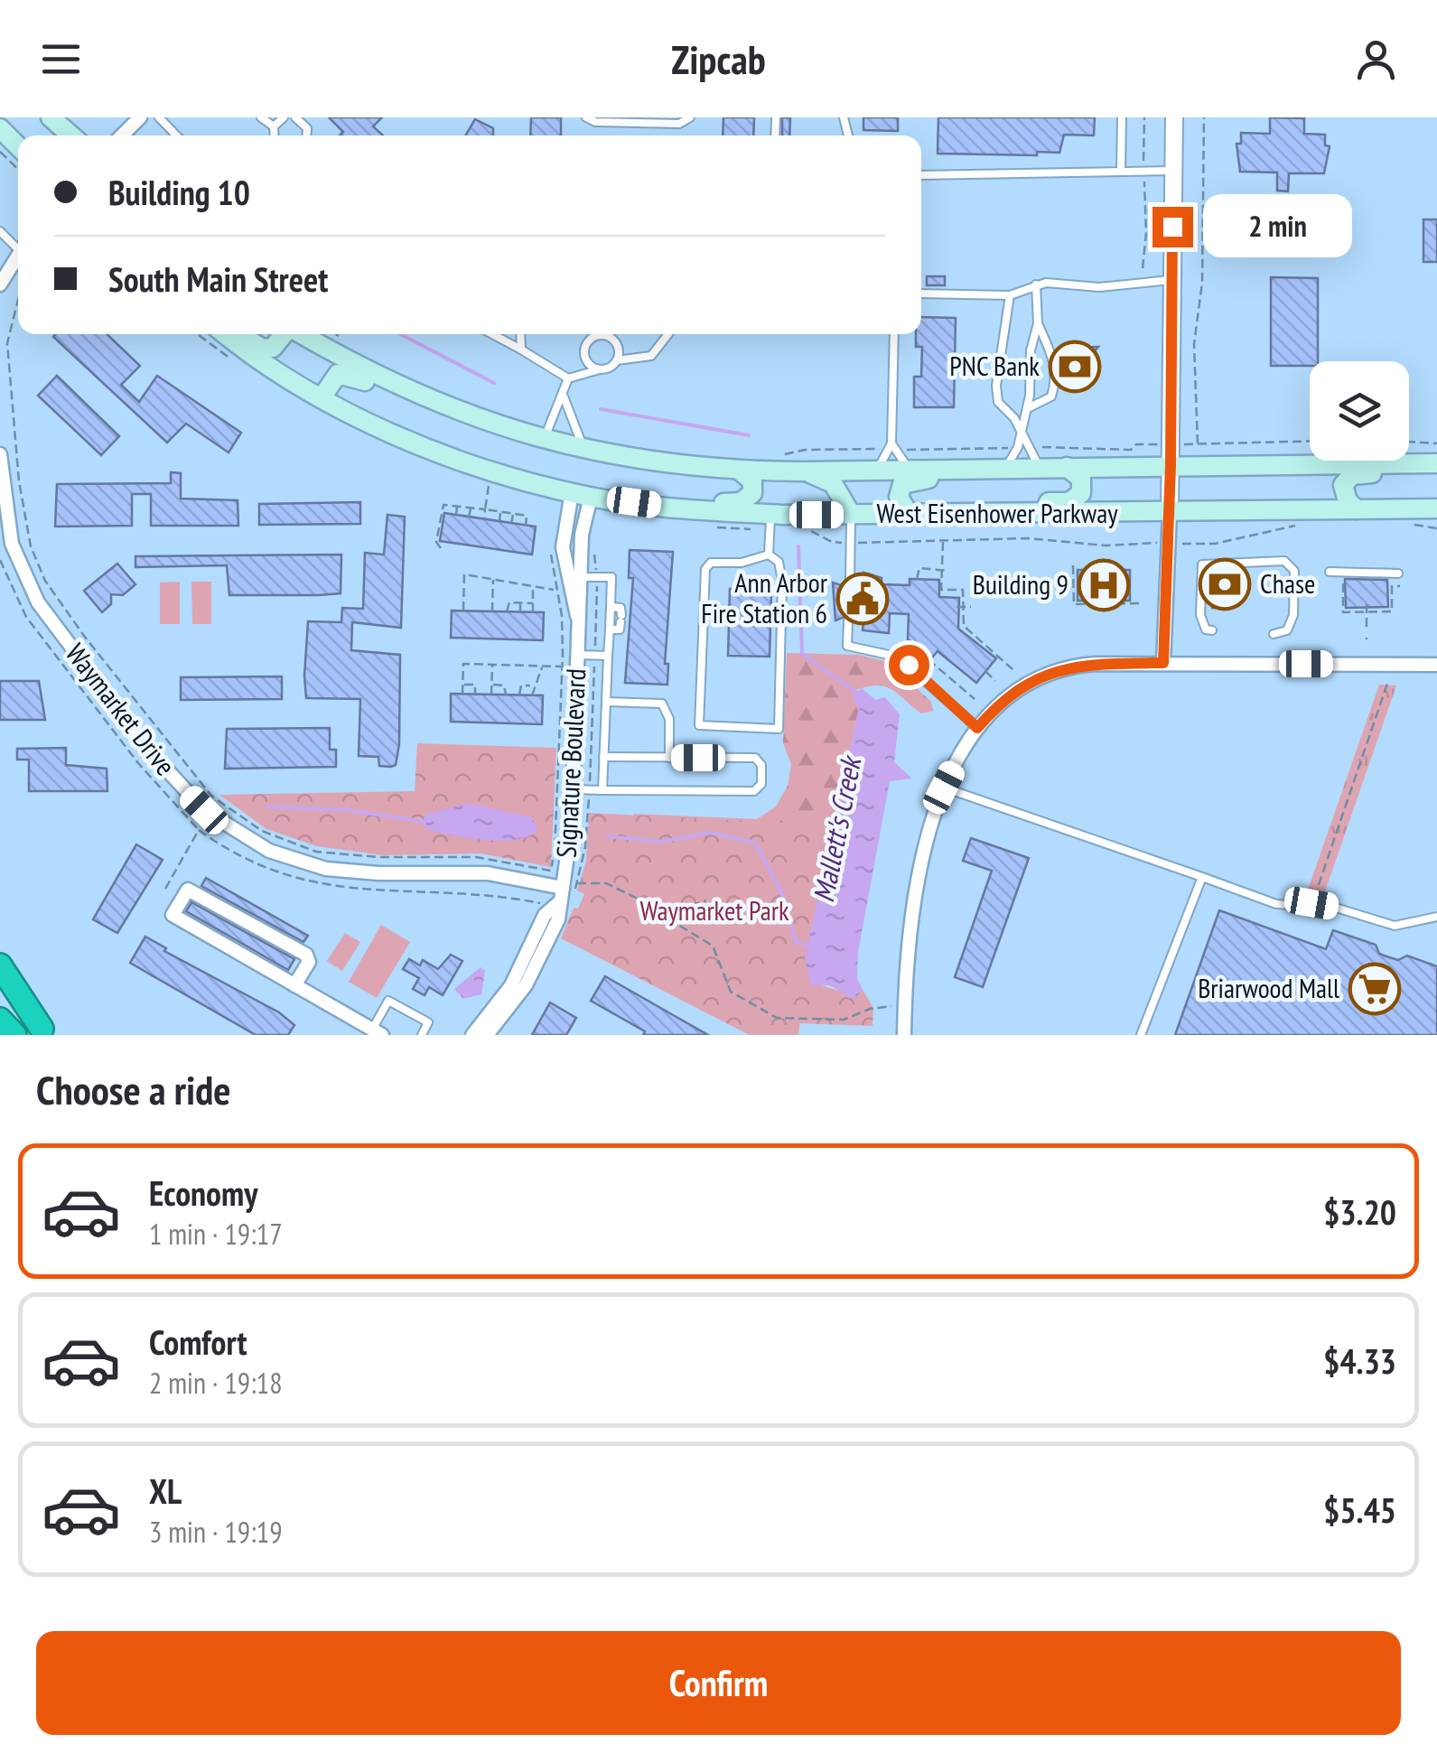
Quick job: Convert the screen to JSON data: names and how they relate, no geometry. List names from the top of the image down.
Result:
{
  "streets": {
    "main road": ["West Eisenhower Parkway"],
    "street": ["Waymarket Drive", "Signature Boulevard"]
  },
  "crossings": [
    ["West Eisenhower Parkway", "Signature Boulevard"],
    ["Waymarket Drive", "Signature Boulevard"]
  ],
  "water": ["Mallett's Creek"],
  "parks": ["Waymarket Park"],
  "places": {
    "bank": ["PNC Bank", "Chase"],
    "hospital": ["Building 9"],
    "public building": ["Ann Arbor Fire Station 6"],
    "supermarket": ["Briarwood Mall"]
  },
  "page": {
    "header": "Zipcab",
    "banner": ["Building 10", "South Main Street"],
    "bubble": "2 min",
    "heading": "Choose a ride",
    "list": [
      {
        "name": "Economy",
        "note": "1 min · 19:17",
        "value": "$3.20"
      },
      {
        "name": "Comfort",
        "note": "2 min · 19:18",
        "value": "$4.33"
      },
      {
        "name": "XL",
        "note": "3 min · 19:19",
        "value": "$5.45"
      }
    ],
    "buttons": "Confirm"
  }
}
